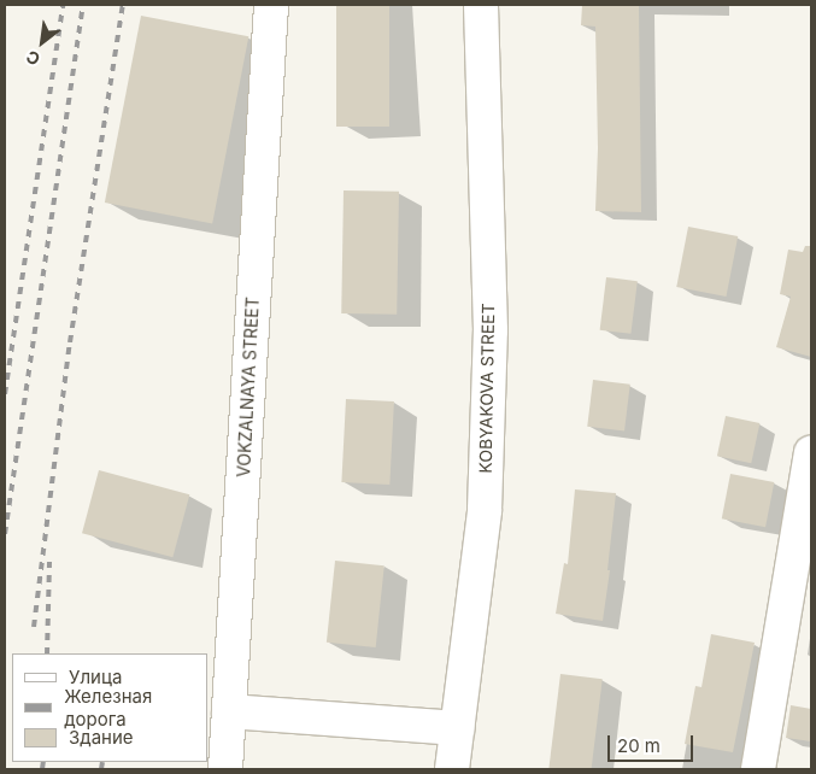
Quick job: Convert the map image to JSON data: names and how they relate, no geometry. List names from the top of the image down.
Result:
{
  "streets": {
    "street": ["VOKZALNAYA STREET", "KOBYAKOVA STREET"]
  },
  "legend": ["Улица", "Железная дорога", "Здание"],
  "scale_bar": "20 m",
  "north": "bottom left"
}
